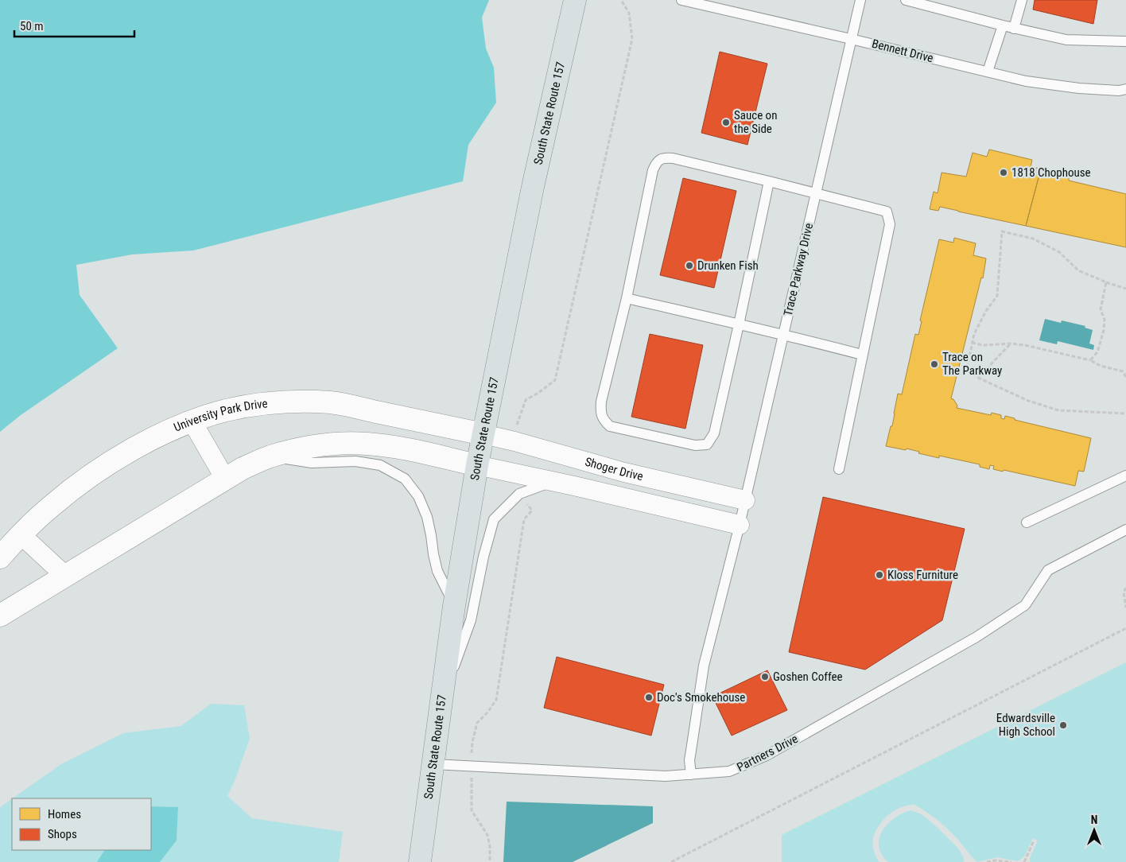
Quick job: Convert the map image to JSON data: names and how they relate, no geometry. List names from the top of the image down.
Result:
{
  "streets": {
    "main road": ["South State Route 157"],
    "street": ["University Park Drive", "Shoger Drive"],
    "lane": ["Bennett Drive", "Trace Parkway Drive", "Partners Drive"]
  },
  "crossings": [
    ["Bennett Drive", "Trace Parkway Drive"],
    ["South State Route 157", "University Park Drive"],
    ["South State Route 157", "Shoger Drive"],
    ["South State Route 157", "Partners Drive"],
    ["Trace Parkway Drive", "Shoger Drive"],
    ["Trace Parkway Drive", "Partners Drive"],
    ["University Park Drive", "Shoger Drive"]
  ],
  "places": [
    "Sauce on the Side",
    "1818 Chophouse",
    "Drunken Fish",
    "Trace on The Parkway",
    "Kloss Furniture",
    "Goshen Coffee",
    "Doc's Smokehouse",
    "Edwardsville High School"
  ],
  "legend": ["Homes", "Shops"],
  "scale_bar": "50 m",
  "north": "top"
}
